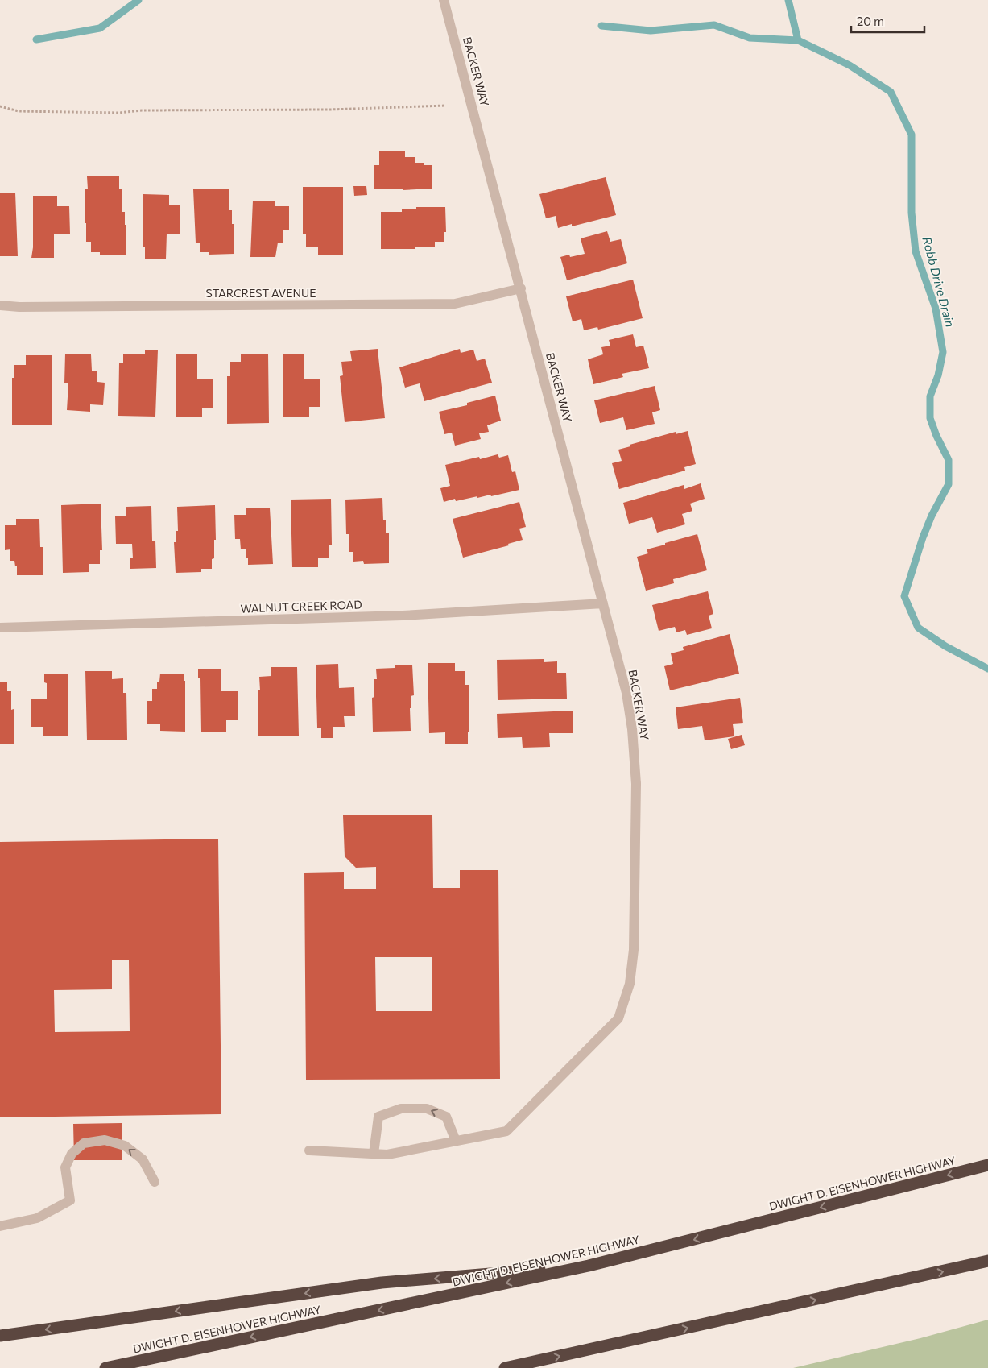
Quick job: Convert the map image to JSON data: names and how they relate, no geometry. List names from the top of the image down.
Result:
{
  "streets": {
    "highway": ["DWIGHT D. EISENHOWER HIGHWAY"],
    "street": ["BACKER WAY", "STARCREST AVENUE", "WALNUT CREEK ROAD"]
  },
  "crossings": [
    ["BACKER WAY", "STARCREST AVENUE"],
    ["BACKER WAY", "WALNUT CREEK ROAD"]
  ],
  "water": ["Robb Drive Drain"],
  "scale_bar": "20 m"
}
